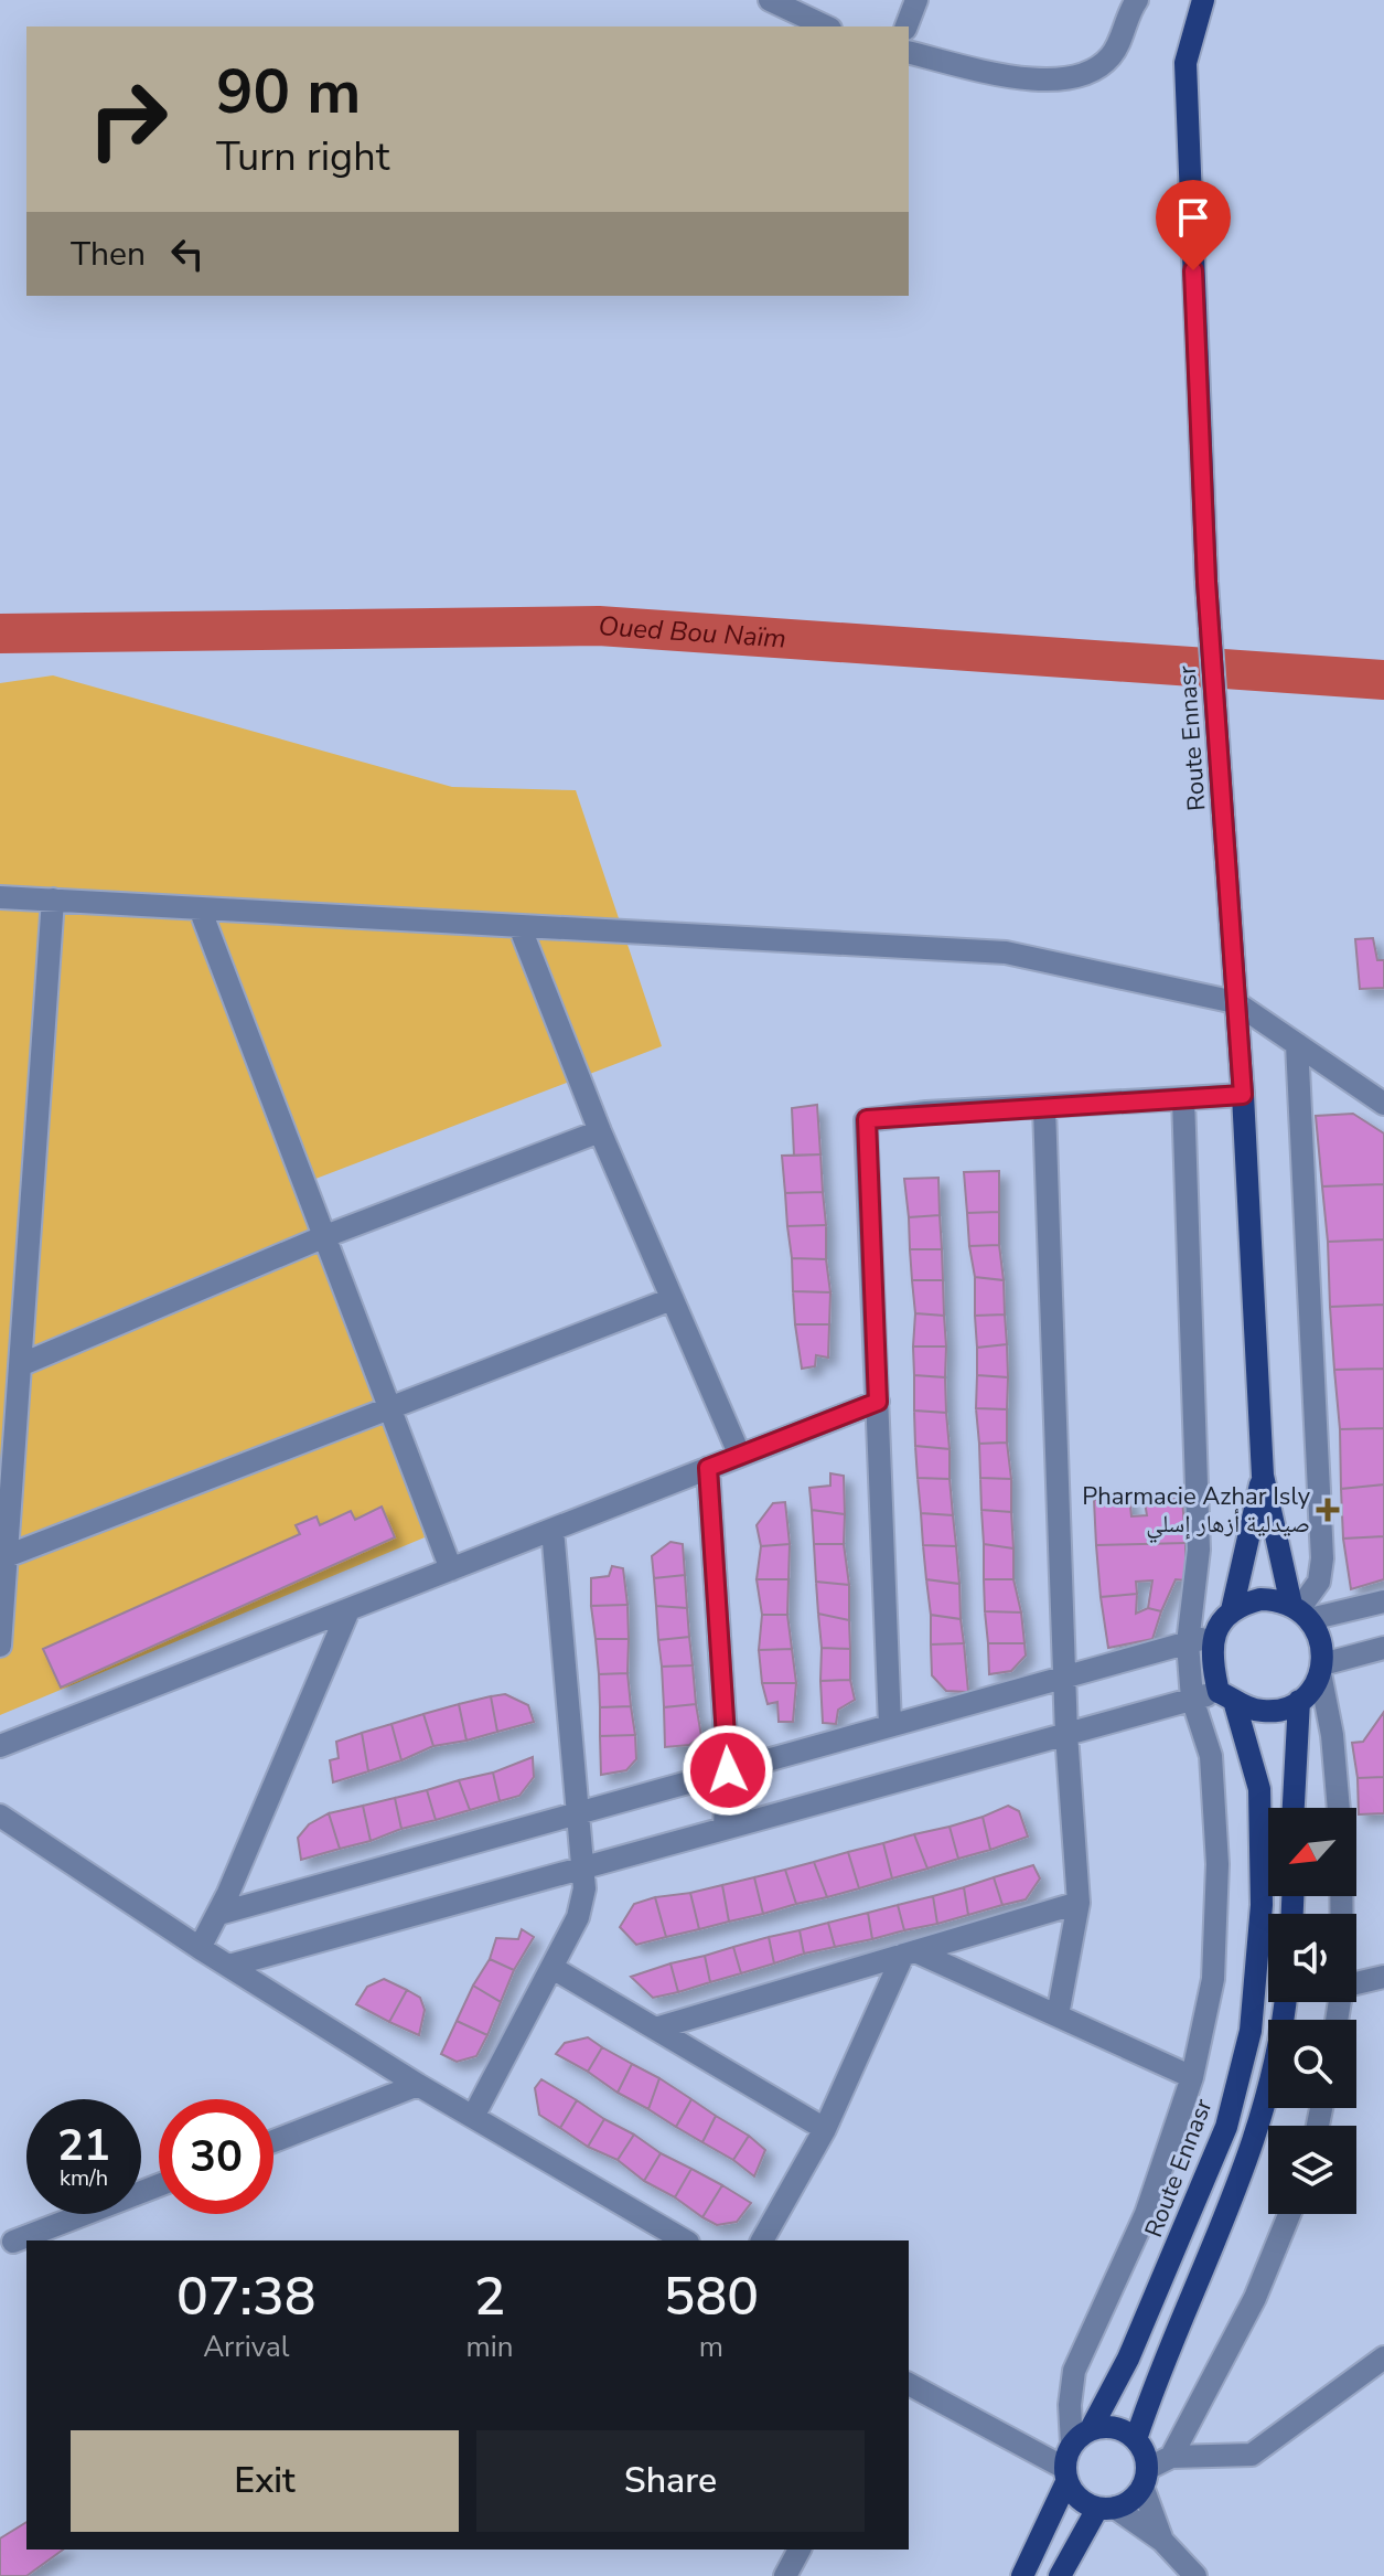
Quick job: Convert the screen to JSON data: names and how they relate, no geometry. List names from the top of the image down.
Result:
{
  "streets": {
    "main road": ["Route Ennasr"]
  },
  "water": ["Oued Bou Naïm"],
  "places": {
    "health": ["Pharmacie Azhar Isly صيدلية أزهار إسلي"]
  },
  "north": "bottom left",
  "page": {
    "turn": ["90 m", "Turn right"],
    "then": "Then",
    "speed": "21 km/h",
    "limit": "30",
    "eta": [
      "07:38",
      "Arrival",
      "2",
      "min",
      "580",
      "m"
    ],
    "buttons": ["Exit", "Share"]
  }
}
